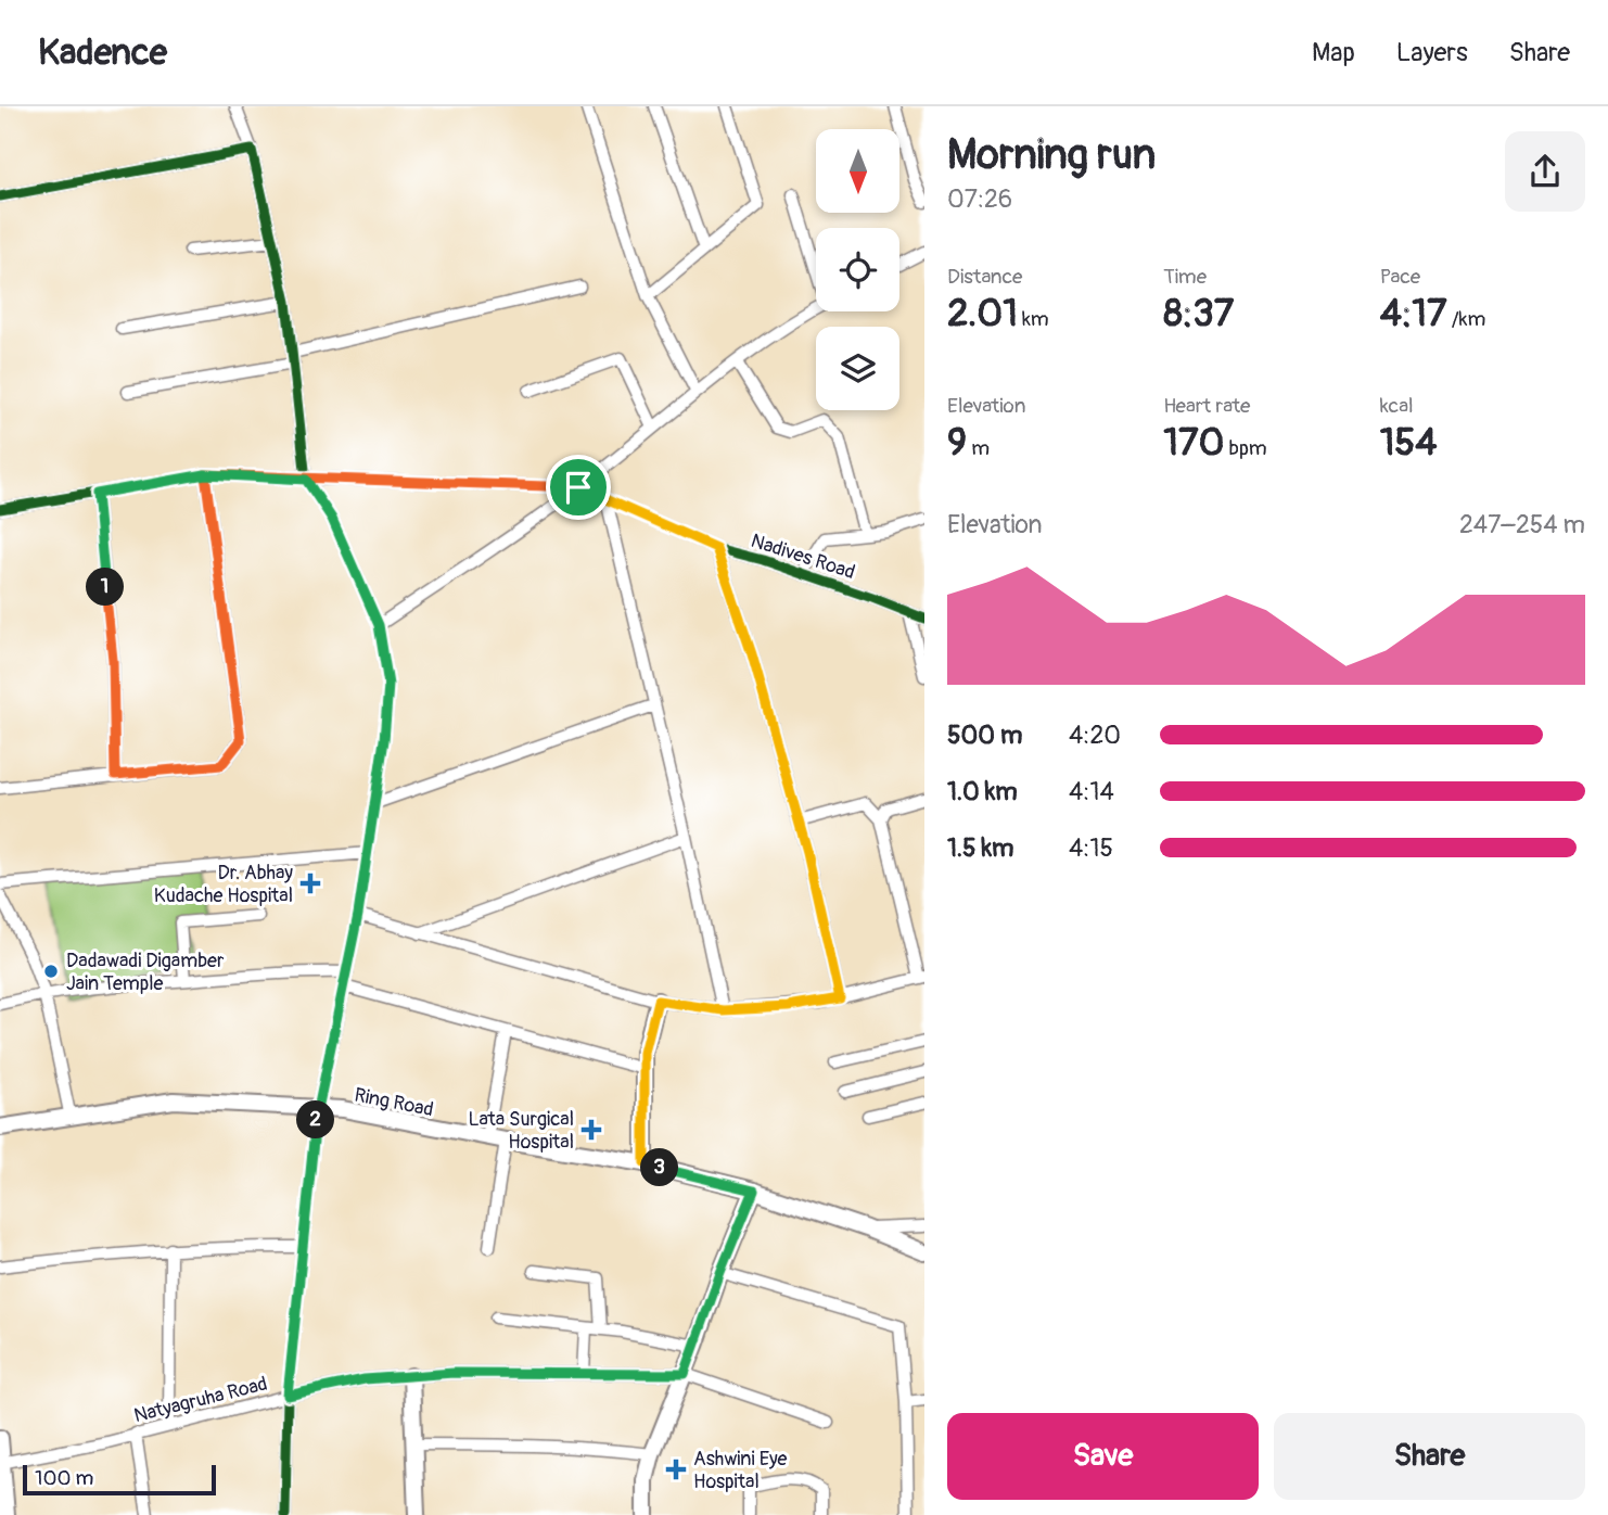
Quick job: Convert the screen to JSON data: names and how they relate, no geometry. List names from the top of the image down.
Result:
{
  "streets": {
    "main road": ["Ring Road"],
    "street": ["Nadives Road", "Natyagruha Road"]
  },
  "places": {
    "health": ["Dr. Abhay Kudache Hospital", "Lata Surgical Hospital", "Ashwini Eye Hospital"],
    "other": ["Dadawadi Digamber Jain Temple"]
  },
  "scale_bar": "100 m",
  "north": "bottom",
  "page": {
    "header": "Kadence",
    "nav": ["Map", "Layers", "Share"],
    "heading": ["Morning run", "07:26"],
    "stats": [
      ["Distance", "2.01 km"],
      ["Time", "8:37"],
      ["Pace", "4:17 /km"],
      ["Elevation", "9 m"],
      ["Heart rate", "170 bpm"],
      ["kcal", "154"]
    ],
    "chart": ["Elevation", "247–254 m"],
    "pins": ["1", "2", "3"],
    "list": [
      {
        "name": "500 m",
        "note": "4:20"
      },
      {
        "name": "1.0 km",
        "note": "4:14"
      },
      {
        "name": "1.5 km",
        "note": "4:15"
      }
    ],
    "buttons": ["Save", "Share"],
    "scale": "100 m"
  }
}
